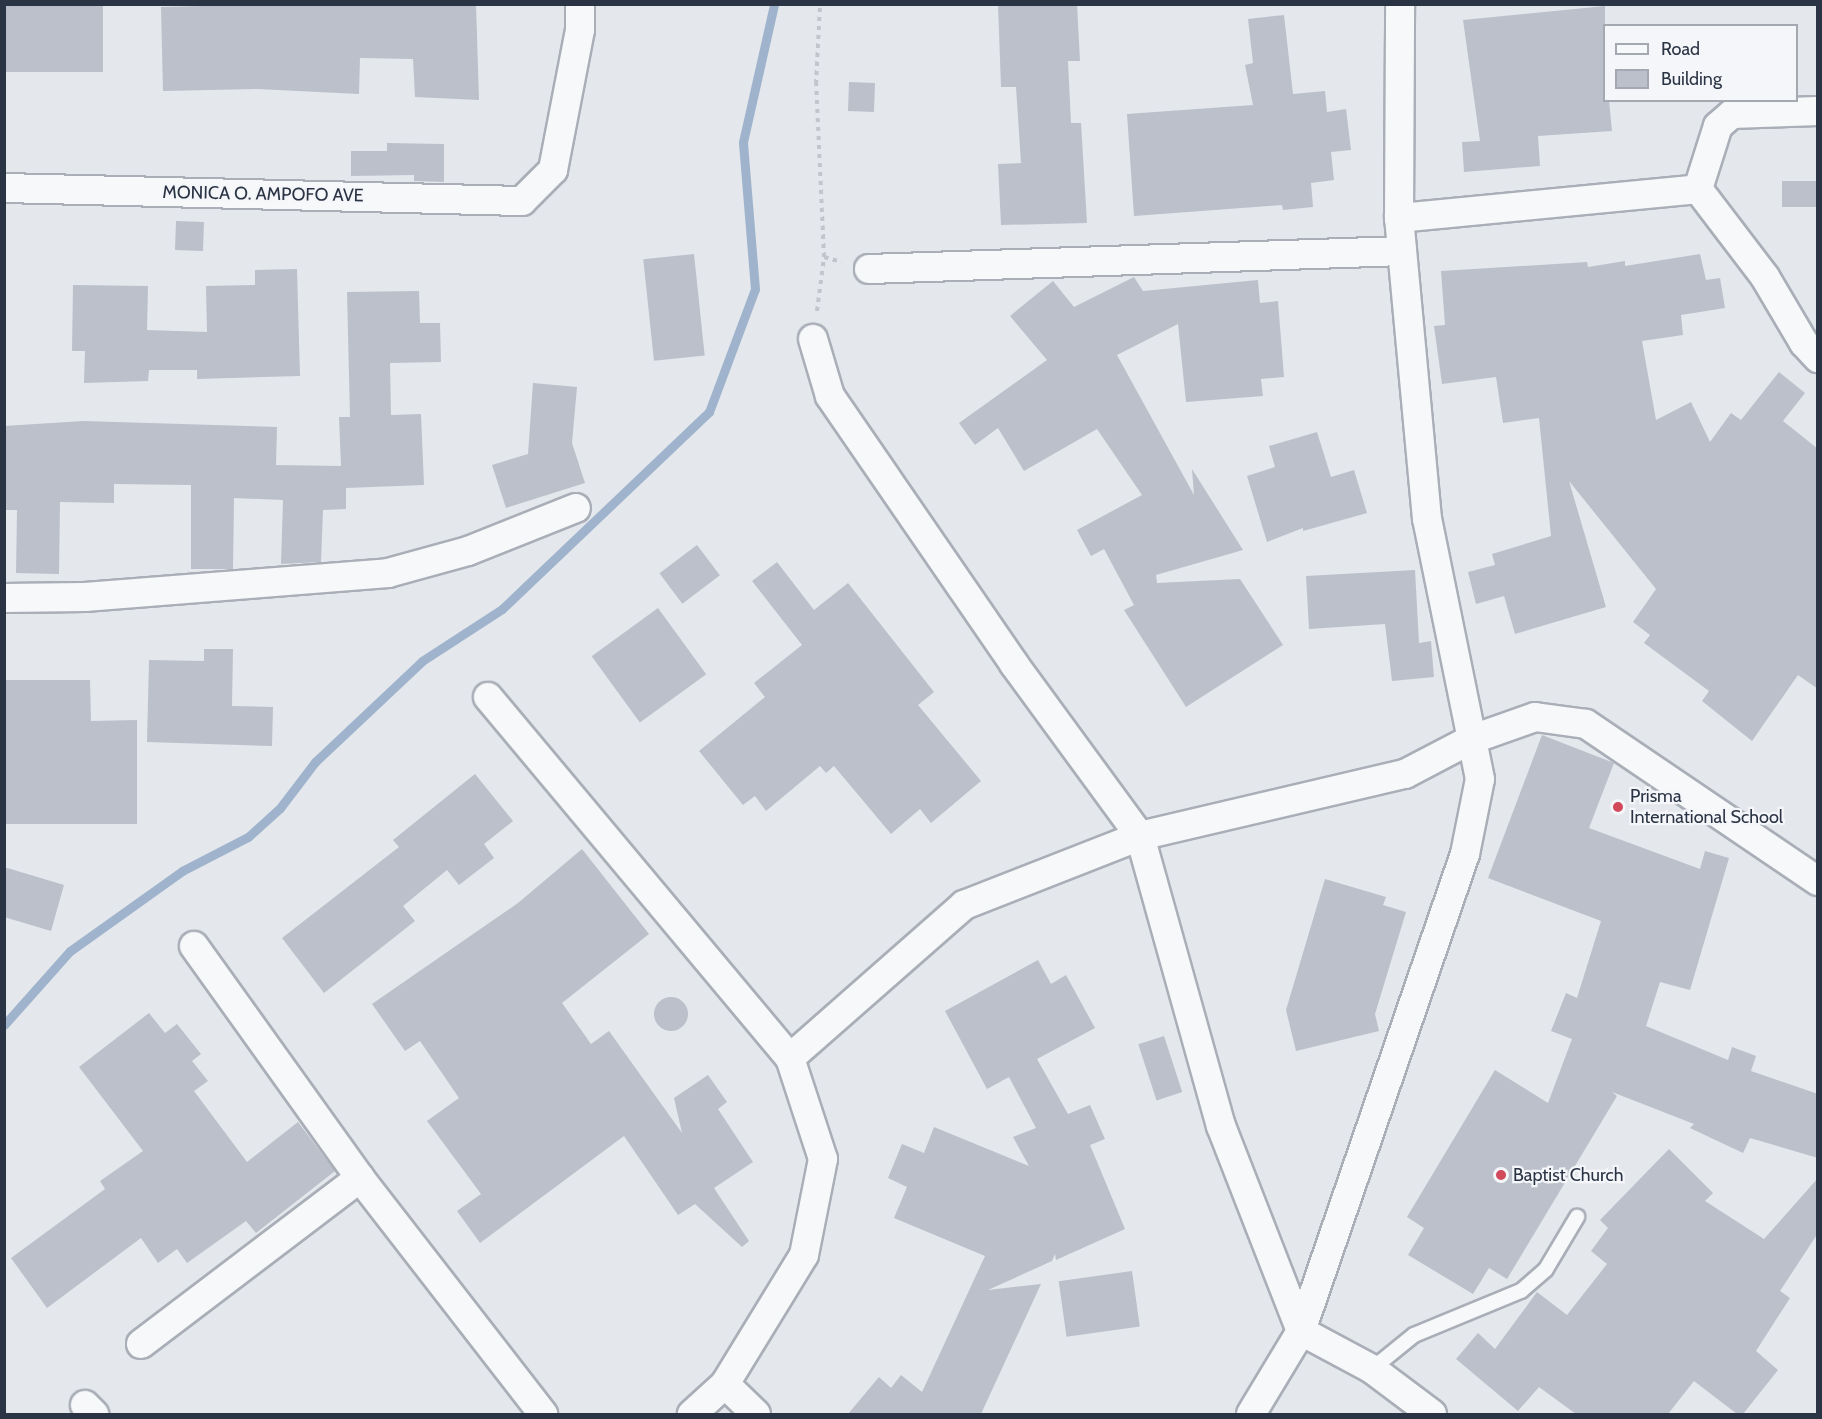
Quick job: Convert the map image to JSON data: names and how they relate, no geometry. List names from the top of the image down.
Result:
{
  "streets": {
    "street": ["MONICA O. AMPOFO AVE"]
  },
  "places": ["Prisma International School", "Baptist Church"],
  "legend": ["Road", "Building"]
}
